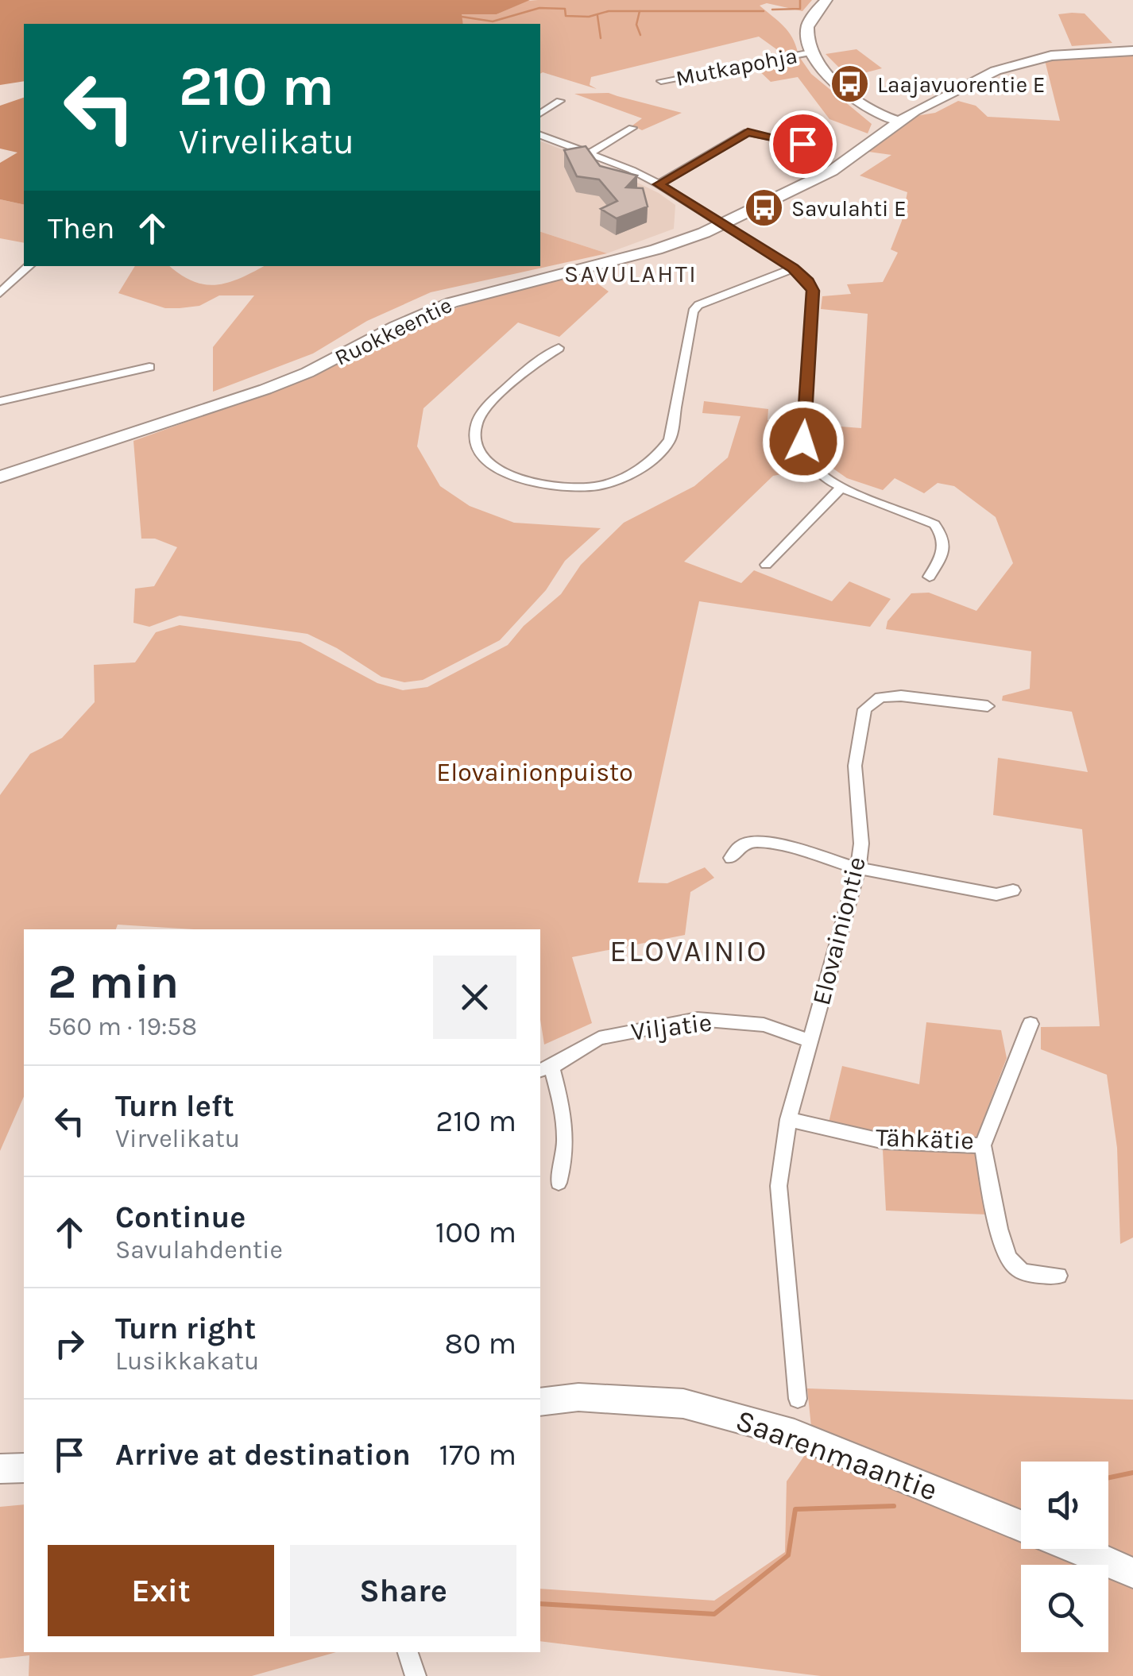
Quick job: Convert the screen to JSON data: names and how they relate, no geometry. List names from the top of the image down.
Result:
{
  "streets": {
    "street": [
      "Mutkapohja",
      "Ruokkeentie",
      "Elovainiontie",
      "Viljatie",
      "Tähkätie",
      "Saarenmaantie"
    ]
  },
  "crossings": [
    ["Elovainiontie", "Viljatie"],
    ["Elovainiontie", "Tähkätie"]
  ],
  "districts": ["SAVULAHTI", "ELOVAINIO"],
  "parks": ["Elovainionpuisto"],
  "places": {
    "bus stop": ["Laajavuorentie E", "Savulahti E"]
  },
  "page": {
    "turn": ["210 m", "Virvelikatu"],
    "then": "Then",
    "heading": ["2 min", "560 m · 19:58"],
    "list": [
      {
        "name": "Turn left",
        "note": "Virvelikatu",
        "value": "210 m"
      },
      {
        "name": "Continue",
        "note": "Savulahdentie",
        "value": "100 m"
      },
      {
        "name": "Turn right",
        "note": "Lusikkakatu",
        "value": "80 m"
      },
      {
        "name": "Arrive at destination",
        "value": "170 m"
      }
    ],
    "buttons": ["Exit", "Share"]
  }
}
